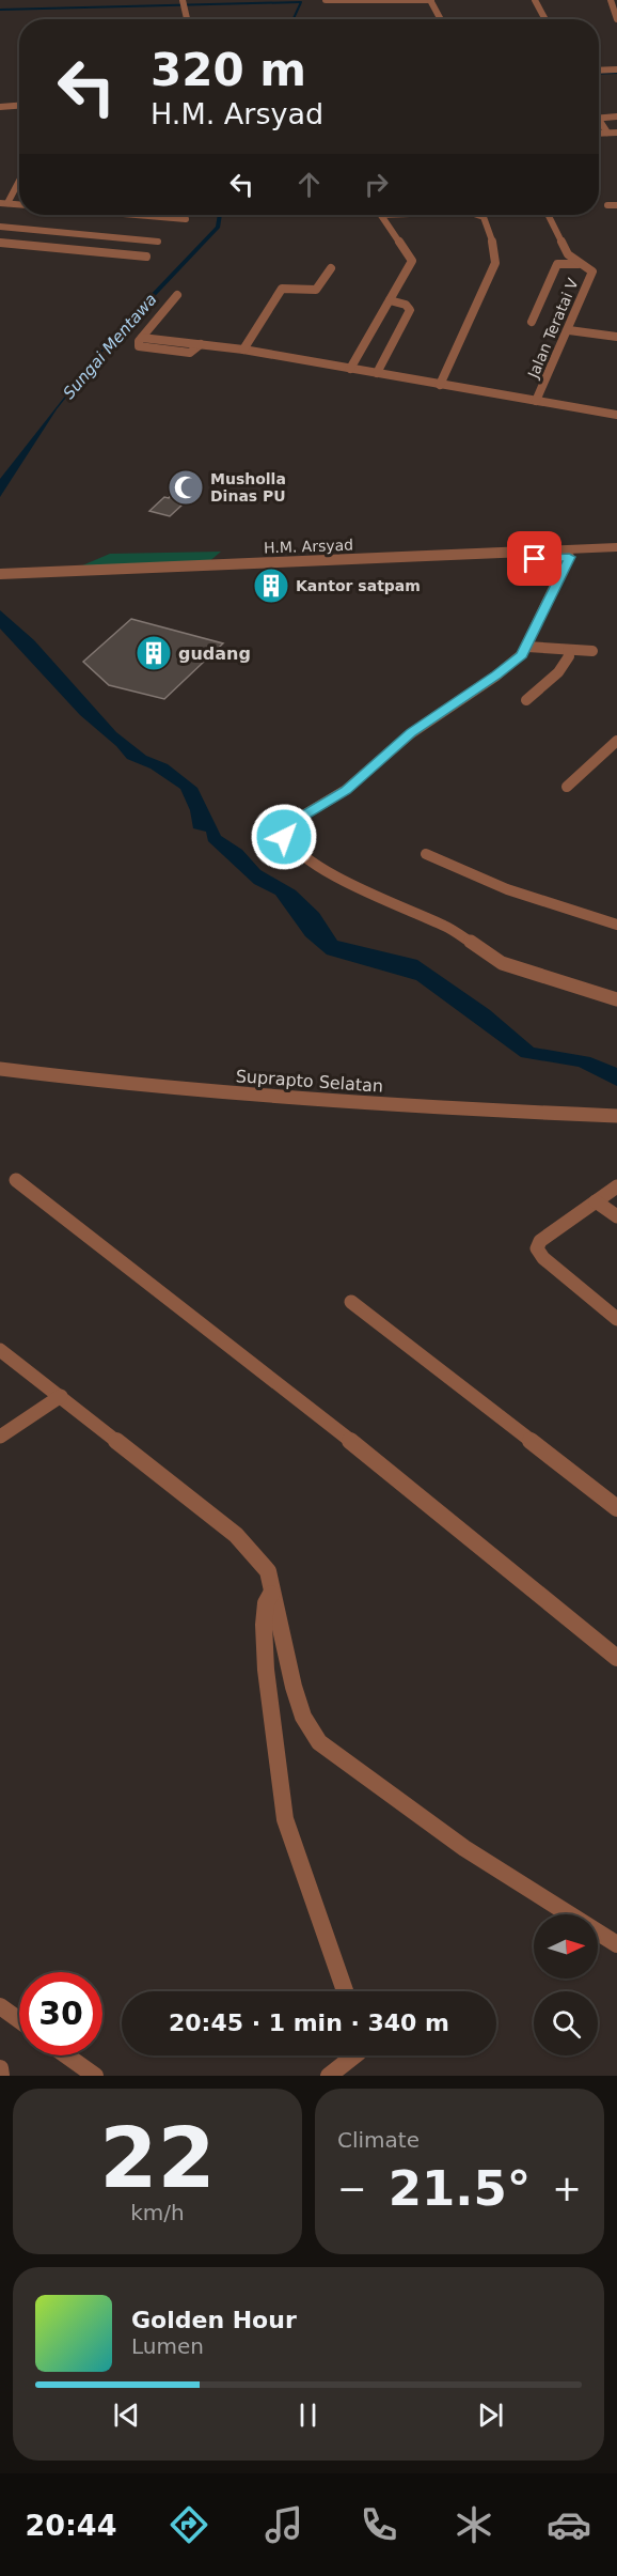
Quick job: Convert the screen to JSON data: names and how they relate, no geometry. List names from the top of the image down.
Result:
{
  "streets": {
    "street": ["Jalan Teratai V", "H.M. Arsyad", "Suprapto Selatan"]
  },
  "water": ["Sungai Mentawa"],
  "places": {
    "mosque": ["Musholla Dinas PU"],
    "building": ["Kantor satpam", "gudang"]
  },
  "north": "right",
  "page": {
    "turn": ["320 m", "H.M. Arsyad"],
    "limit": "30",
    "trip": "20:45 · 1 min · 340 m",
    "tile": [
      ["22", "km/h"],
      "Climate"
    ],
    "heat": ["−", "21.5°", "+"],
    "song": ["Golden Hour", "Lumen"],
    "tabs": "20:44"
  }
}
